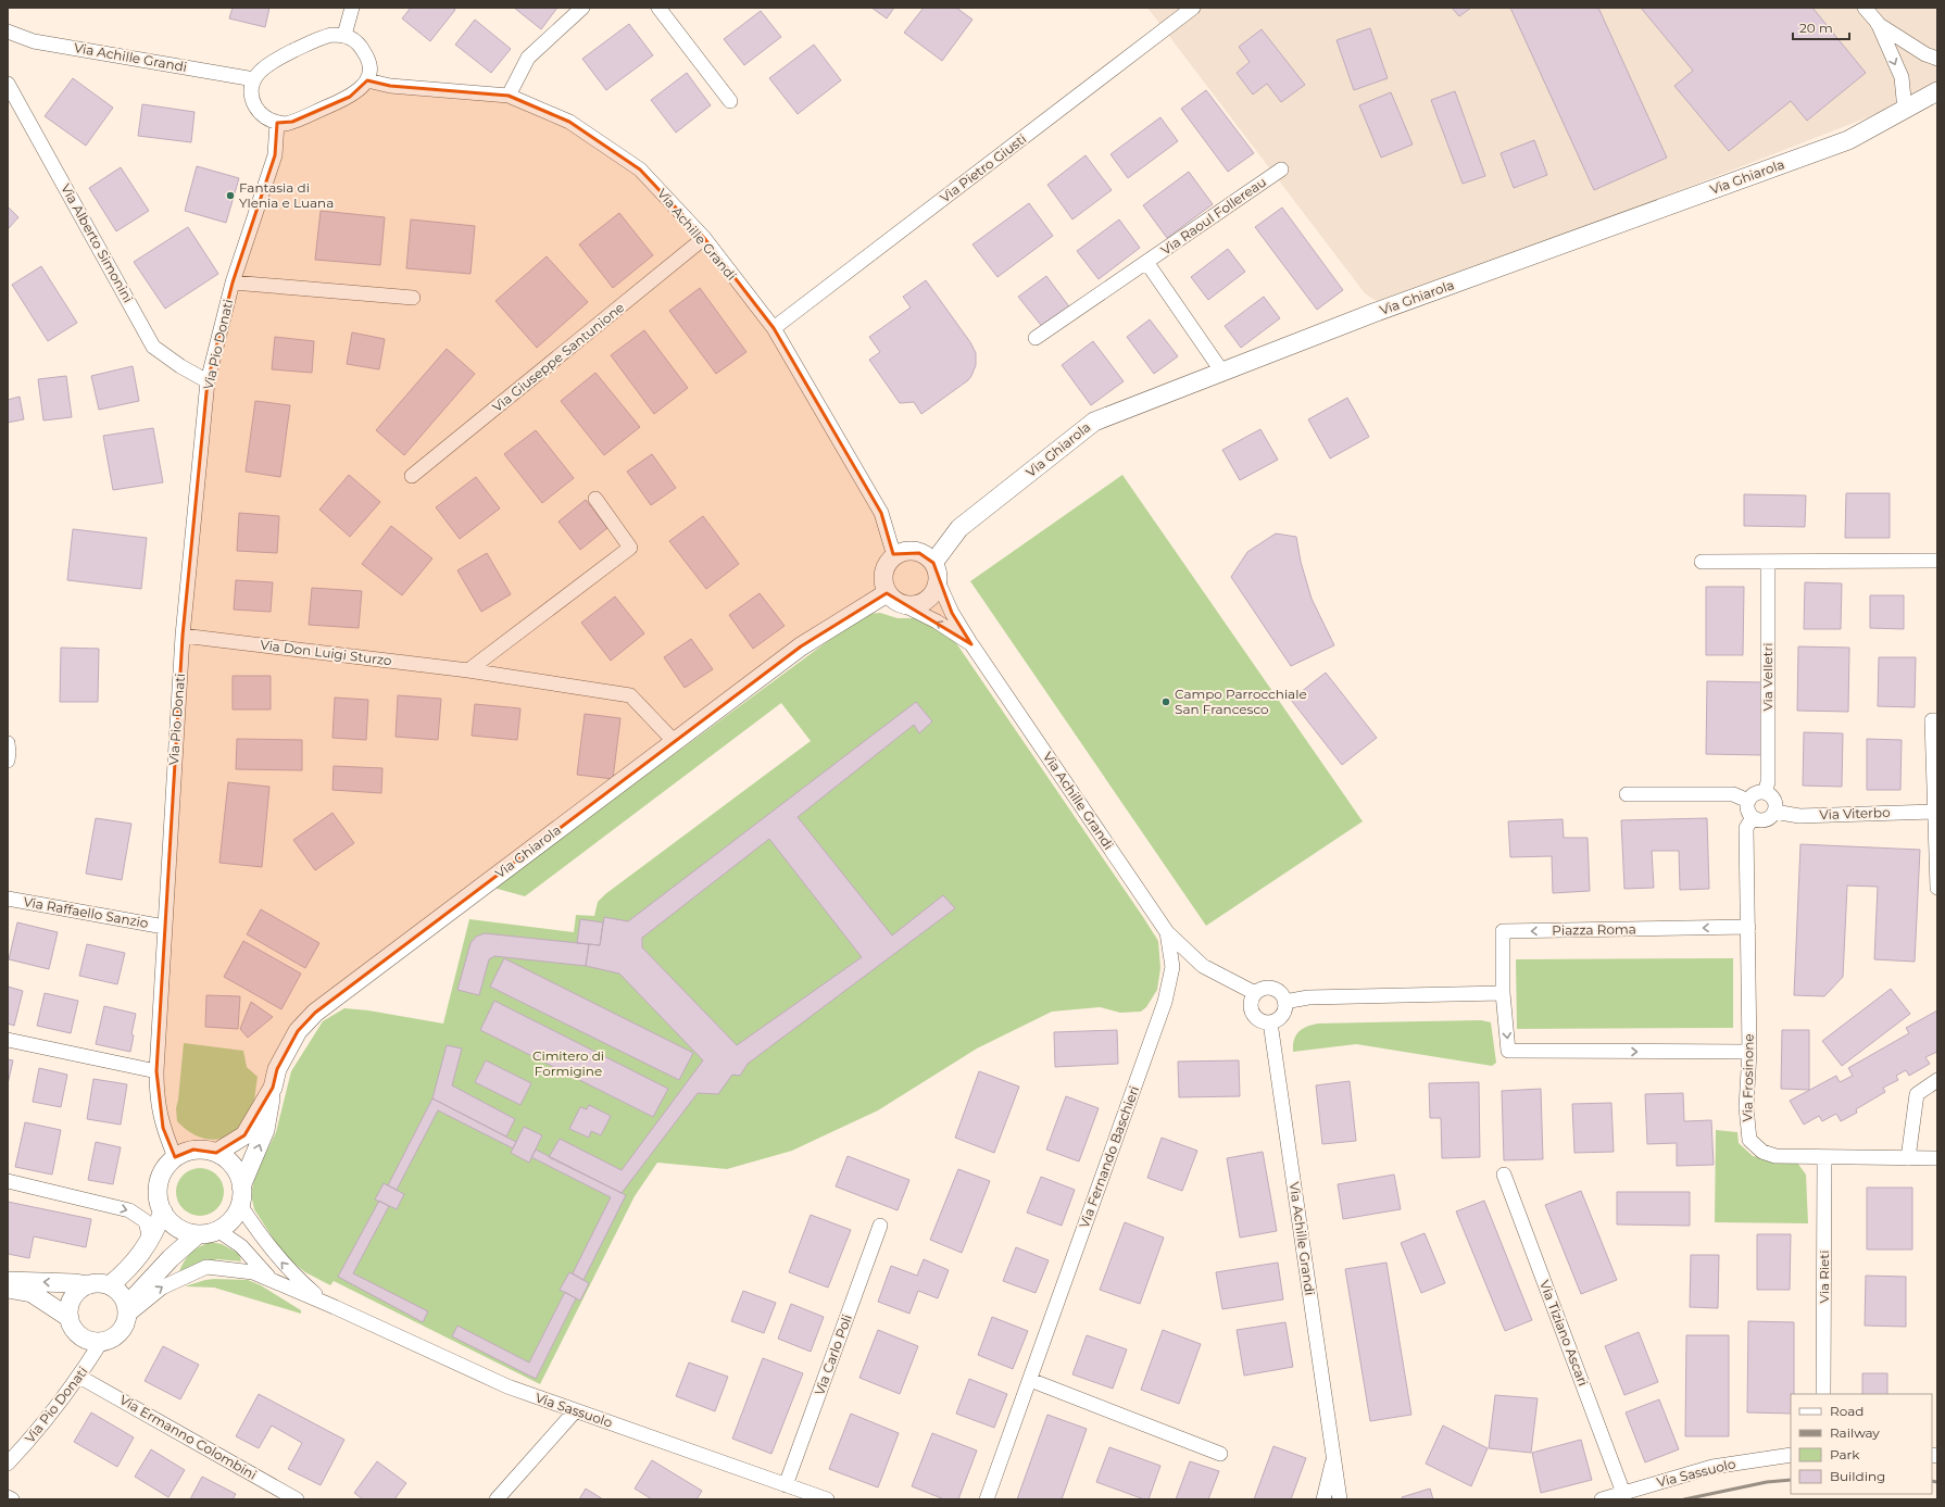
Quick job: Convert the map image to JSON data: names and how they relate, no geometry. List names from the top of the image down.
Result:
{
  "streets": {
    "street": [
      "Via Achille Grandi",
      "Via Pietro Giusti",
      "Via Ghiarola",
      "Via Raoul Follereau",
      "Via Alberto Simonini",
      "Via Pio Donati",
      "Via Giuseppe Santunione",
      "Via Don Luigi Sturzo",
      "Via Velletri",
      "Via Viterbo",
      "Via Raffaello Sanzio",
      "Piazza Roma",
      "Via Frosinone",
      "Via Fernando Baschieri",
      "Via Rieti",
      "Via Tiziano Ascari",
      "Via Carlo Poli",
      "Via Sassuolo",
      "Via Ermanno Colombini"
    ]
  },
  "crossings": [
    ["Via Achille Grandi", "Via Pietro Giusti"],
    ["Via Achille Grandi", "Via Ghiarola"],
    ["Via Achille Grandi", "Via Pio Donati"],
    ["Via Achille Grandi", "Via Giuseppe Santunione"],
    ["Via Achille Grandi", "Via Fernando Baschieri"],
    ["Via Ghiarola", "Via Raoul Follereau"],
    ["Via Ghiarola", "Via Pio Donati"],
    ["Via Ghiarola", "Via Don Luigi Sturzo"],
    ["Via Ghiarola", "Via Sassuolo"],
    ["Via Alberto Simonini", "Via Pio Donati"],
    ["Via Pio Donati", "Via Don Luigi Sturzo"],
    ["Via Pio Donati", "Via Raffaello Sanzio"],
    ["Via Pio Donati", "Via Sassuolo"],
    ["Via Pio Donati", "Via Ermanno Colombini"],
    ["Via Velletri", "Via Viterbo"],
    ["Piazza Roma", "Via Frosinone"],
    ["Via Frosinone", "Via Rieti"],
    ["Via Tiziano Ascari", "Via Sassuolo"],
    ["Via Carlo Poli", "Via Sassuolo"]
  ],
  "parks": ["Cimitero di Formigine"],
  "places": ["Fantasia di Ylenia e Luana", "Campo Parrocchiale San Francesco"],
  "legend": [
    "Road",
    "Railway",
    "Park",
    "Building"
  ],
  "scale_bar": "20 m"
}
